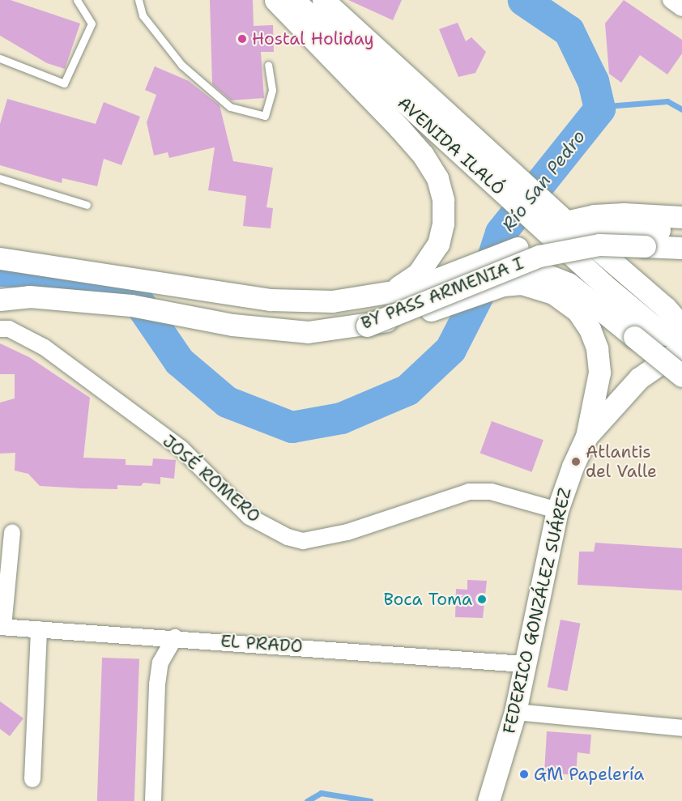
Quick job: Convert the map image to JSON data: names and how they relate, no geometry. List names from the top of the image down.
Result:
{
  "streets": {
    "main road": ["AVENIDA ILALÓ", "BY PASS ARMENIA I", "FEDERICO GONZÁLEZ SUÁREZ"],
    "street": ["JOSÉ ROMERO", "EL PRADO"]
  },
  "crossings": [
    ["JOSÉ ROMERO", "FEDERICO GONZÁLEZ SUÁREZ"],
    ["FEDERICO GONZÁLEZ SUÁREZ", "EL PRADO"]
  ],
  "water": ["Río San Pedro"],
  "places": [
    "Hostal Holiday",
    "Atlantis del Valle",
    "Boca Toma",
    "GM Papelería"
  ]
}
